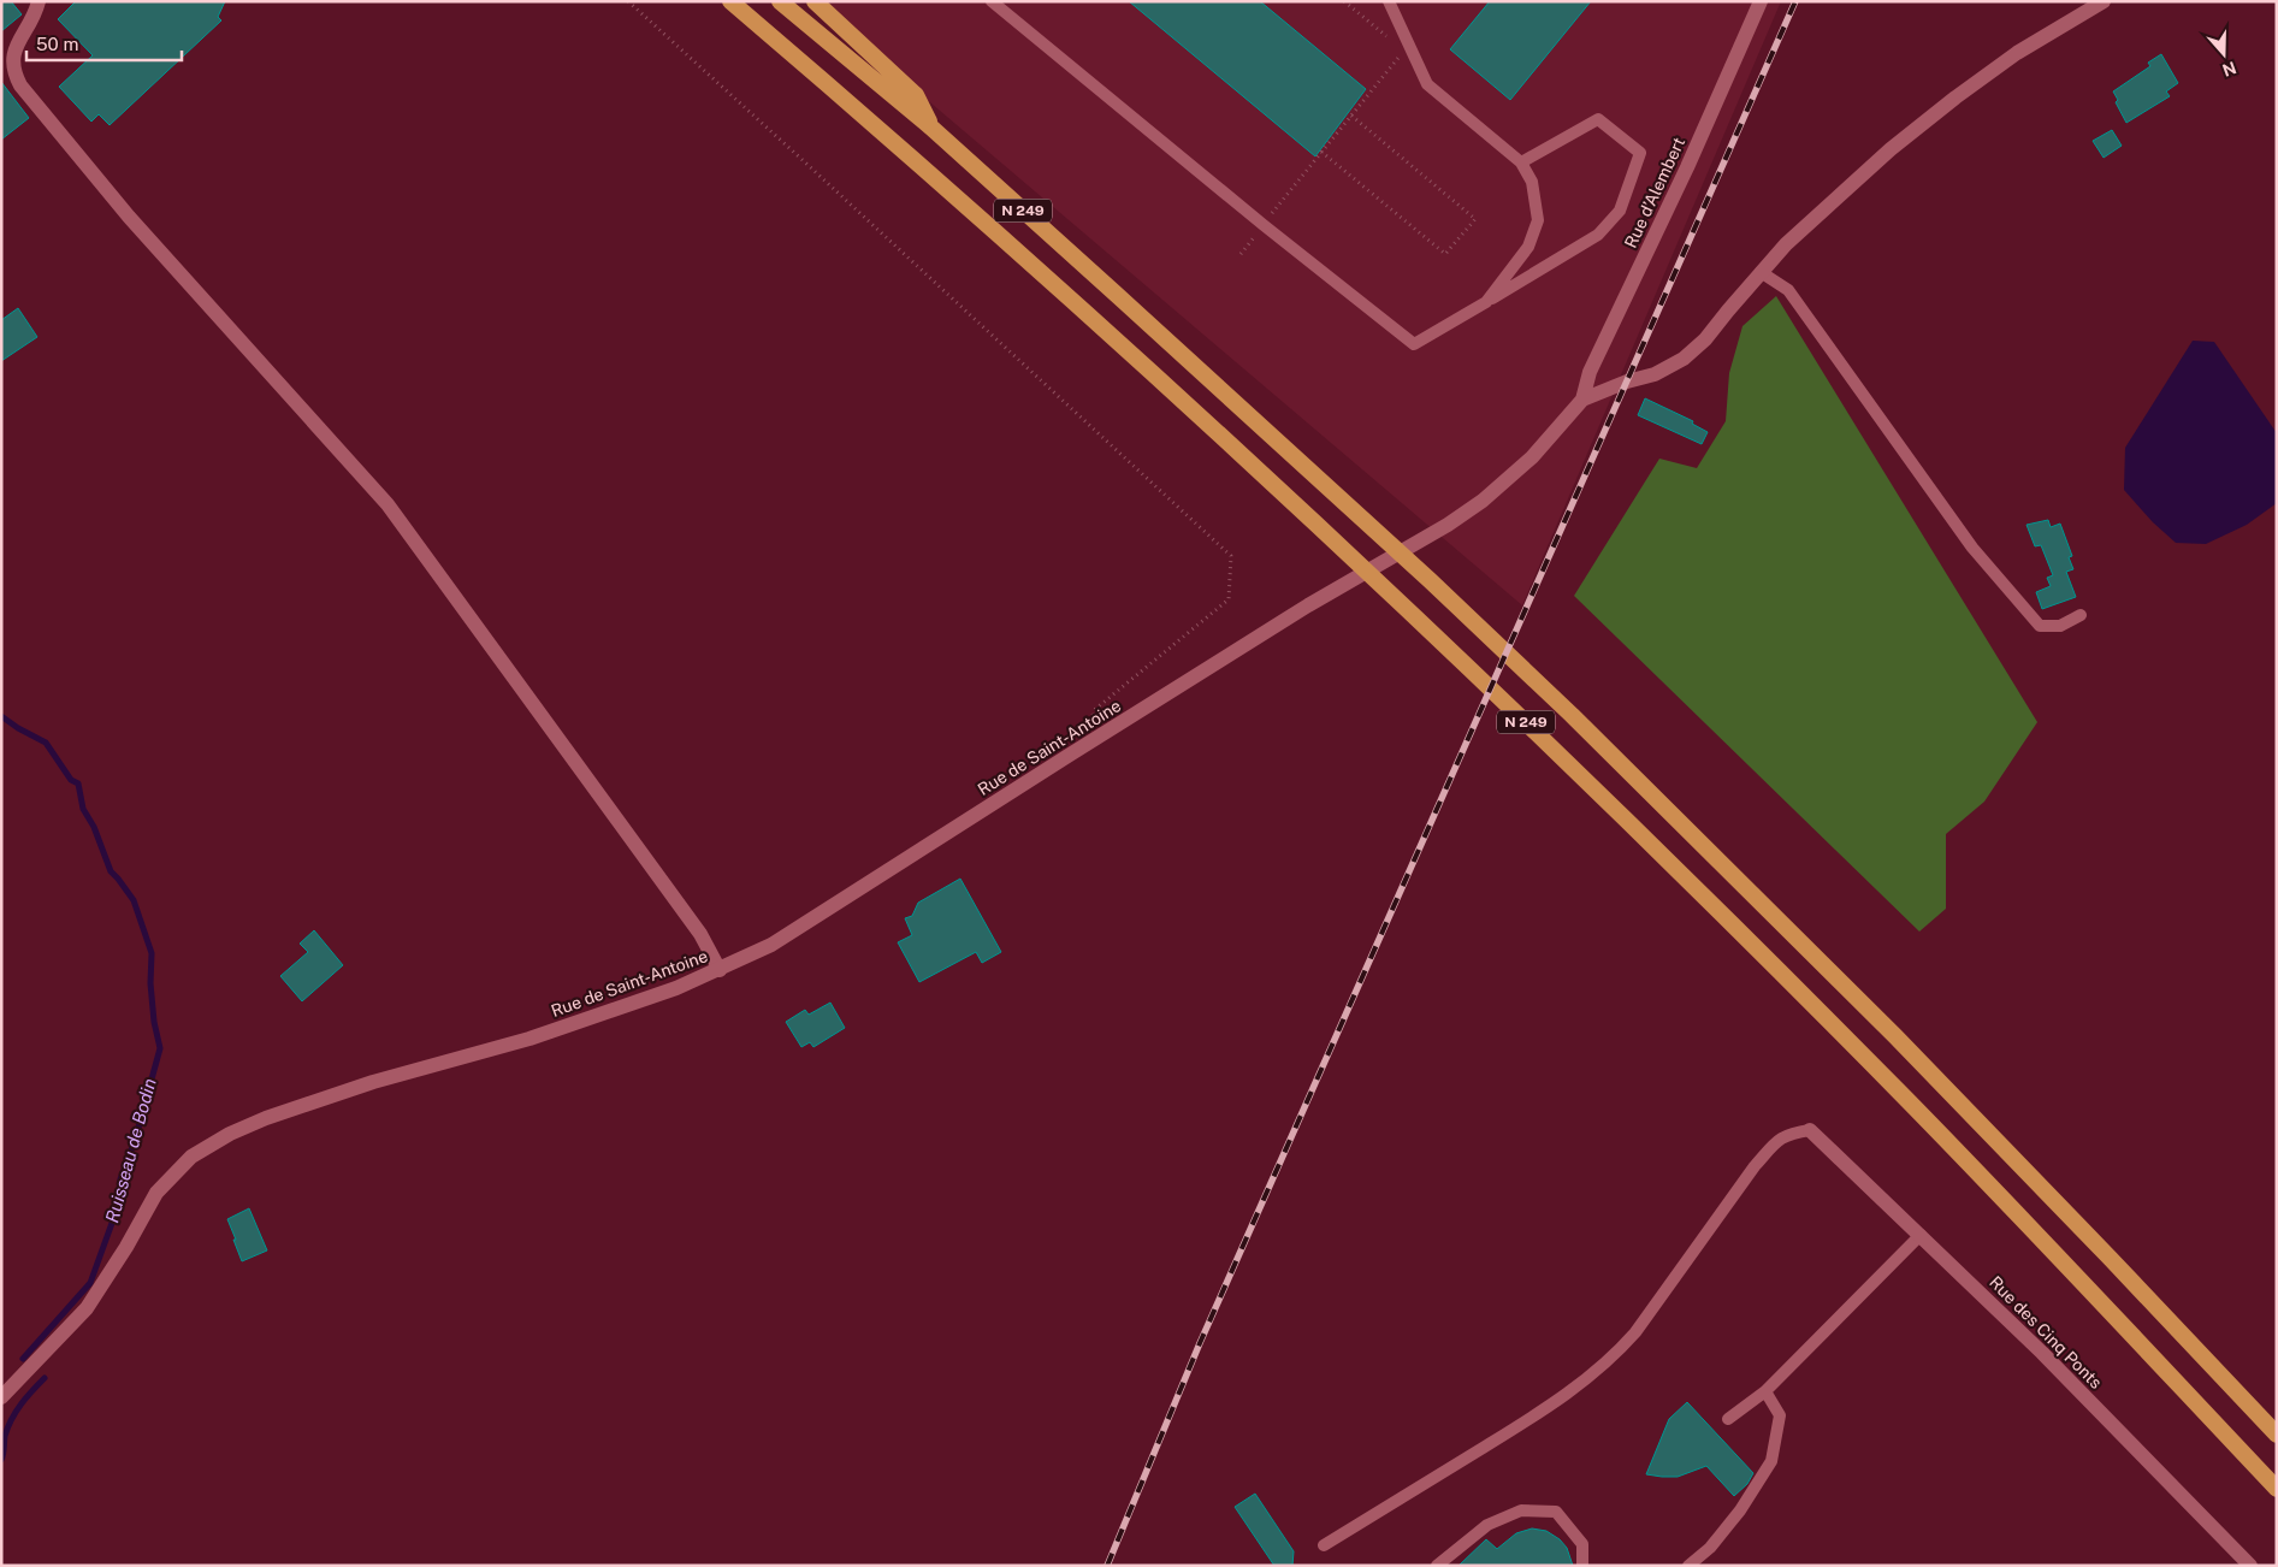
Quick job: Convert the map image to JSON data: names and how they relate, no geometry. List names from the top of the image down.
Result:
{
  "streets": {
    "highway": ["N 249"],
    "street": ["Rue d’Alembert", "Rue de Saint-Antoine", "Rue des Cinq Ponts"]
  },
  "crossings": [
    ["Rue d’Alembert", "Rue de Saint-Antoine"]
  ],
  "water": ["Ruisseau de Bodin"],
  "scale_bar": "50 m",
  "north": "bottom"
}
